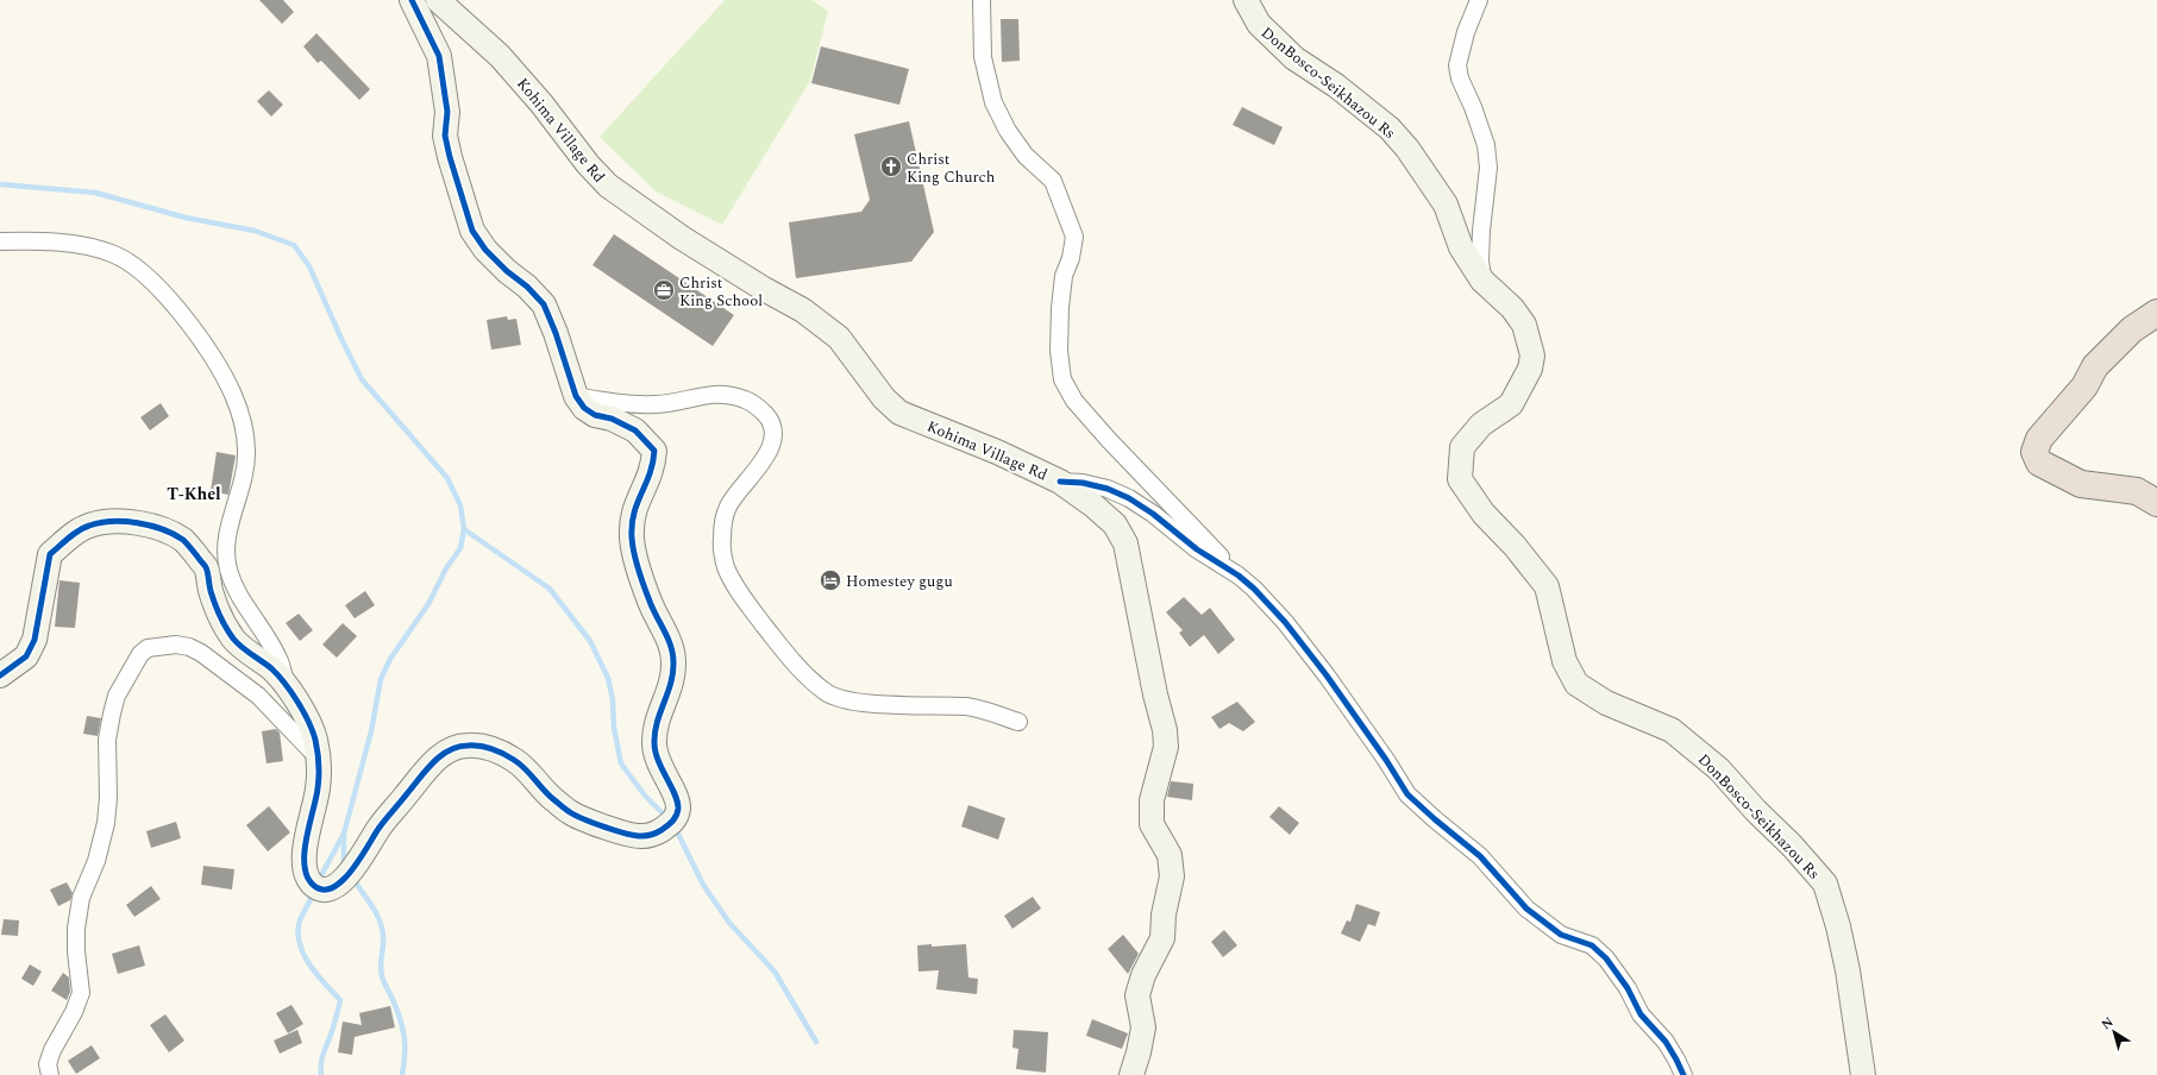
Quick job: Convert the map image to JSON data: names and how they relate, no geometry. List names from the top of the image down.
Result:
{
  "streets": {
    "main road": ["DonBosco-Seikhazou Rs", "Kohima Village Rd"]
  },
  "districts": ["T-Khel"],
  "places": {
    "church": ["Christ King Church"],
    "office": ["Christ King School"],
    "hotel": ["Homestey gugu"]
  },
  "north": "top left"
}
